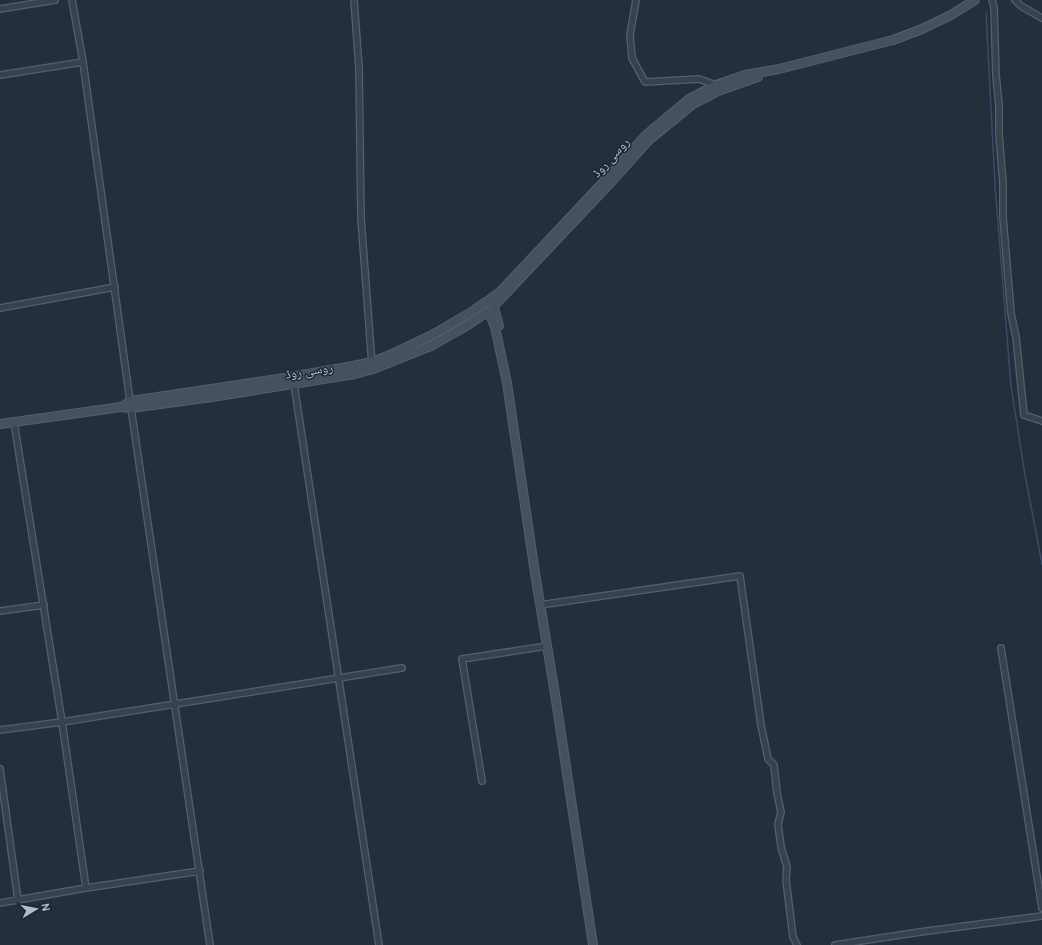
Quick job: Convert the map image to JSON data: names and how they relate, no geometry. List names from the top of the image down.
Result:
{
  "streets": {
    "main road": ["روسی روڈ"]
  },
  "north": "right"
}
